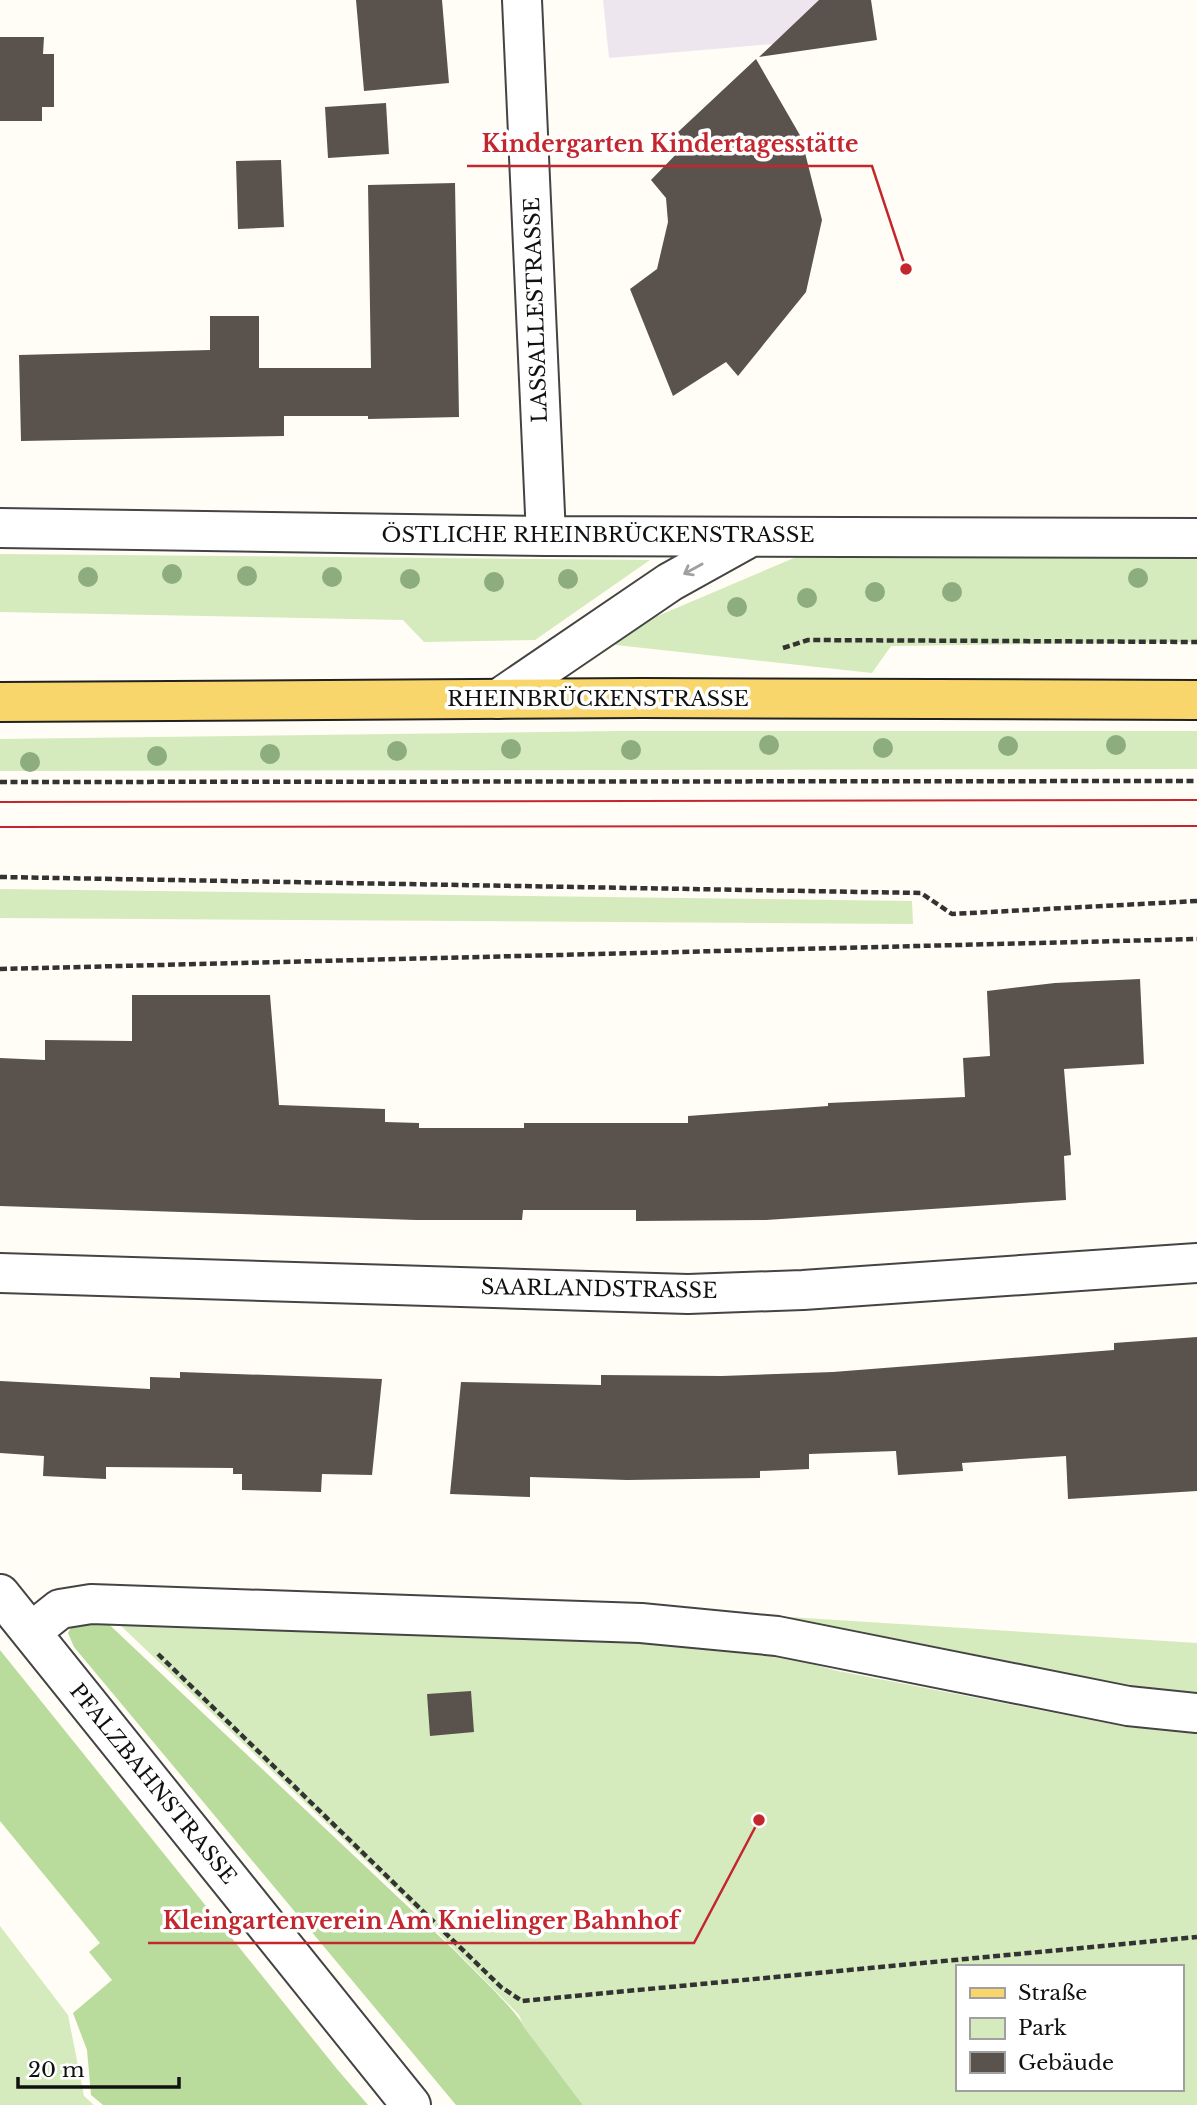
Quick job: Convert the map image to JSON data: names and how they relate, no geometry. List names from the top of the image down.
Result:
{
  "streets": {
    "main road": ["RHEINBRÜCKENSTRASSE"],
    "street": [
      "LASSALLESTRASSE",
      "ÖSTLICHE RHEINBRÜCKENSTRASSE",
      "SAARLANDSTRASSE",
      "PFALZBAHNSTRASSE"
    ]
  },
  "crossings": [
    ["LASSALLESTRASSE", "ÖSTLICHE RHEINBRÜCKENSTRASSE"]
  ],
  "places": ["Kindergarten Kindertagesstätte", "Kleingartenverein Am Knielinger Bahnhof"],
  "legend": ["Straße", "Park", "Gebäude"],
  "scale_bar": "20 m"
}
